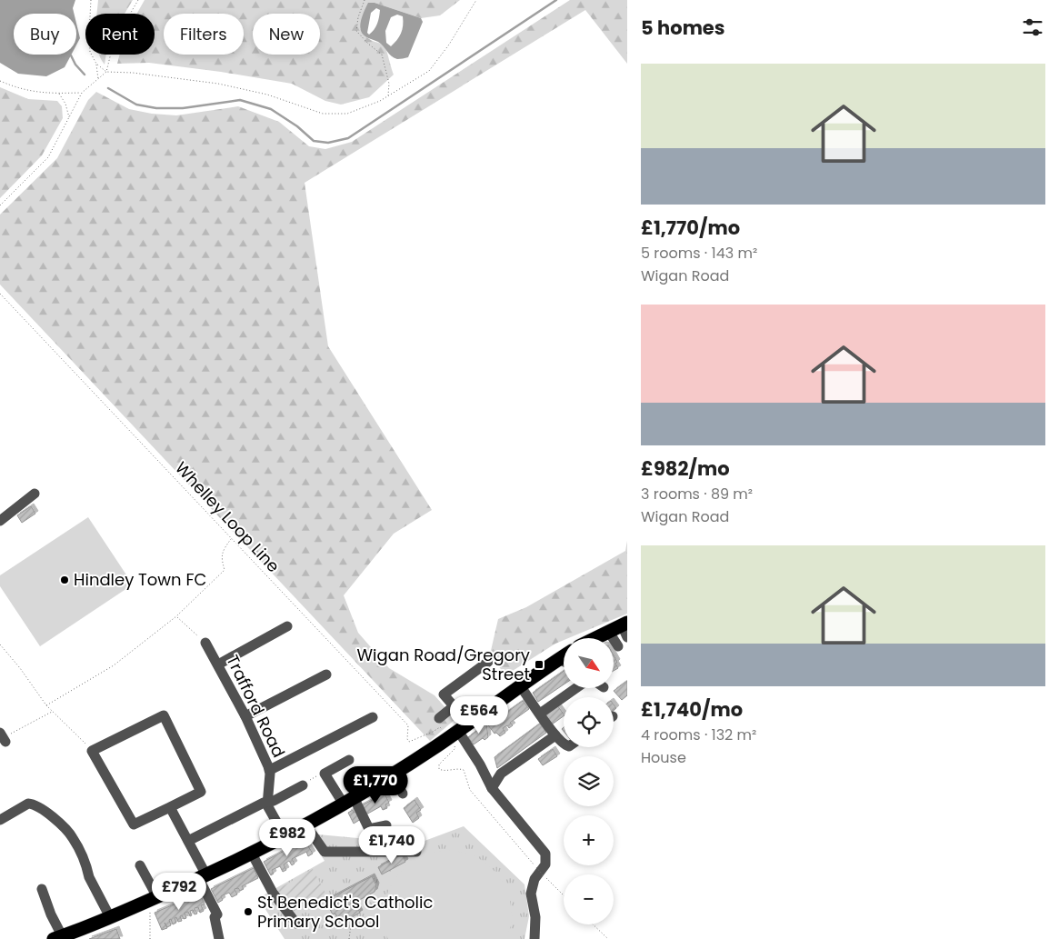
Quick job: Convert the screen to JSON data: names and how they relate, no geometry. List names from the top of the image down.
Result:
{
  "streets": {
    "street": ["Trafford Road"],
    "path": ["Whelley Loop Line"]
  },
  "places": {
    "other": ["Hindley Town FC", "St Benedict's Catholic Primary School"],
    "transit": ["Wigan Road/Gregory Street"]
  },
  "north": "bottom right",
  "page": {
    "heading": "5 homes",
    "chip": [
      "Buy",
      "Rent",
      "Filters",
      "New"
    ],
    "list": [
      {
        "name": "£1,770/mo",
        "note": "5 rooms · 143 m² · Wigan Road"
      },
      {
        "name": "£982/mo",
        "note": "3 rooms · 89 m² · Wigan Road"
      },
      {
        "name": "£1,740/mo",
        "note": "4 rooms · 132 m² · House"
      }
    ],
    "map_buttons": ["+", "−"],
    "price": [
      "£564",
      "£1,770",
      "£982",
      "£1,740",
      "£792"
    ]
  }
}
